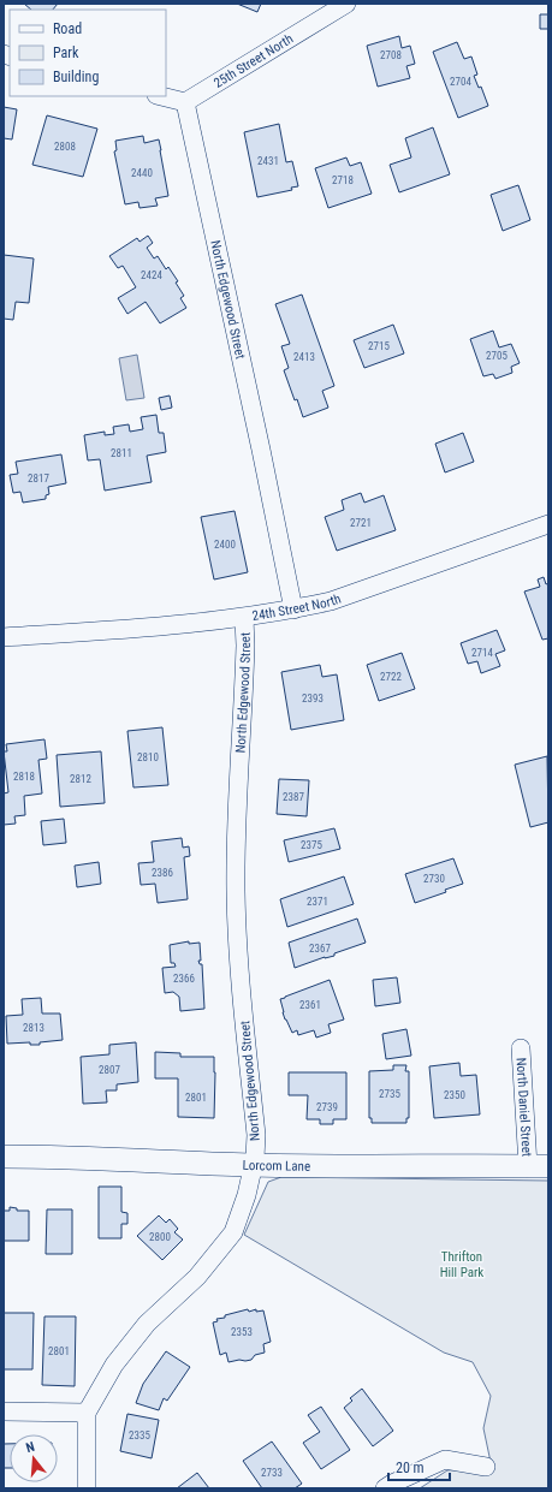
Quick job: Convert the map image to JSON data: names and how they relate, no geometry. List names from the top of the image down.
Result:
{
  "streets": {
    "street": [
      "25th Street North",
      "North Edgewood Street",
      "24th Street North",
      "North Daniel Street",
      "Lorcom Lane"
    ]
  },
  "crossings": [
    ["25th Street North", "North Edgewood Street"],
    ["North Edgewood Street", "24th Street North"],
    ["North Edgewood Street", "Lorcom Lane"],
    ["North Daniel Street", "Lorcom Lane"]
  ],
  "parks": ["Thrifton Hill Park"],
  "house_numbers": [
    "2708",
    "2704",
    "2808",
    "2431",
    "2440",
    "2718",
    "2424",
    "2715",
    "2705",
    "2413",
    "2811",
    "2817",
    "2721",
    "2400",
    "2714",
    "2722",
    "2393",
    "2810",
    "2818",
    "2812",
    "2387",
    "2375",
    "2386",
    "2730",
    "2371",
    "2367",
    "2366",
    "2361",
    "2813",
    "2807",
    "2735",
    "2350",
    "2801",
    "2739",
    "2800",
    "2353",
    "2801",
    "2335",
    "2733"
  ],
  "legend": ["Road", "Park", "Building"],
  "scale_bar": "20 m",
  "north": "top"
}
